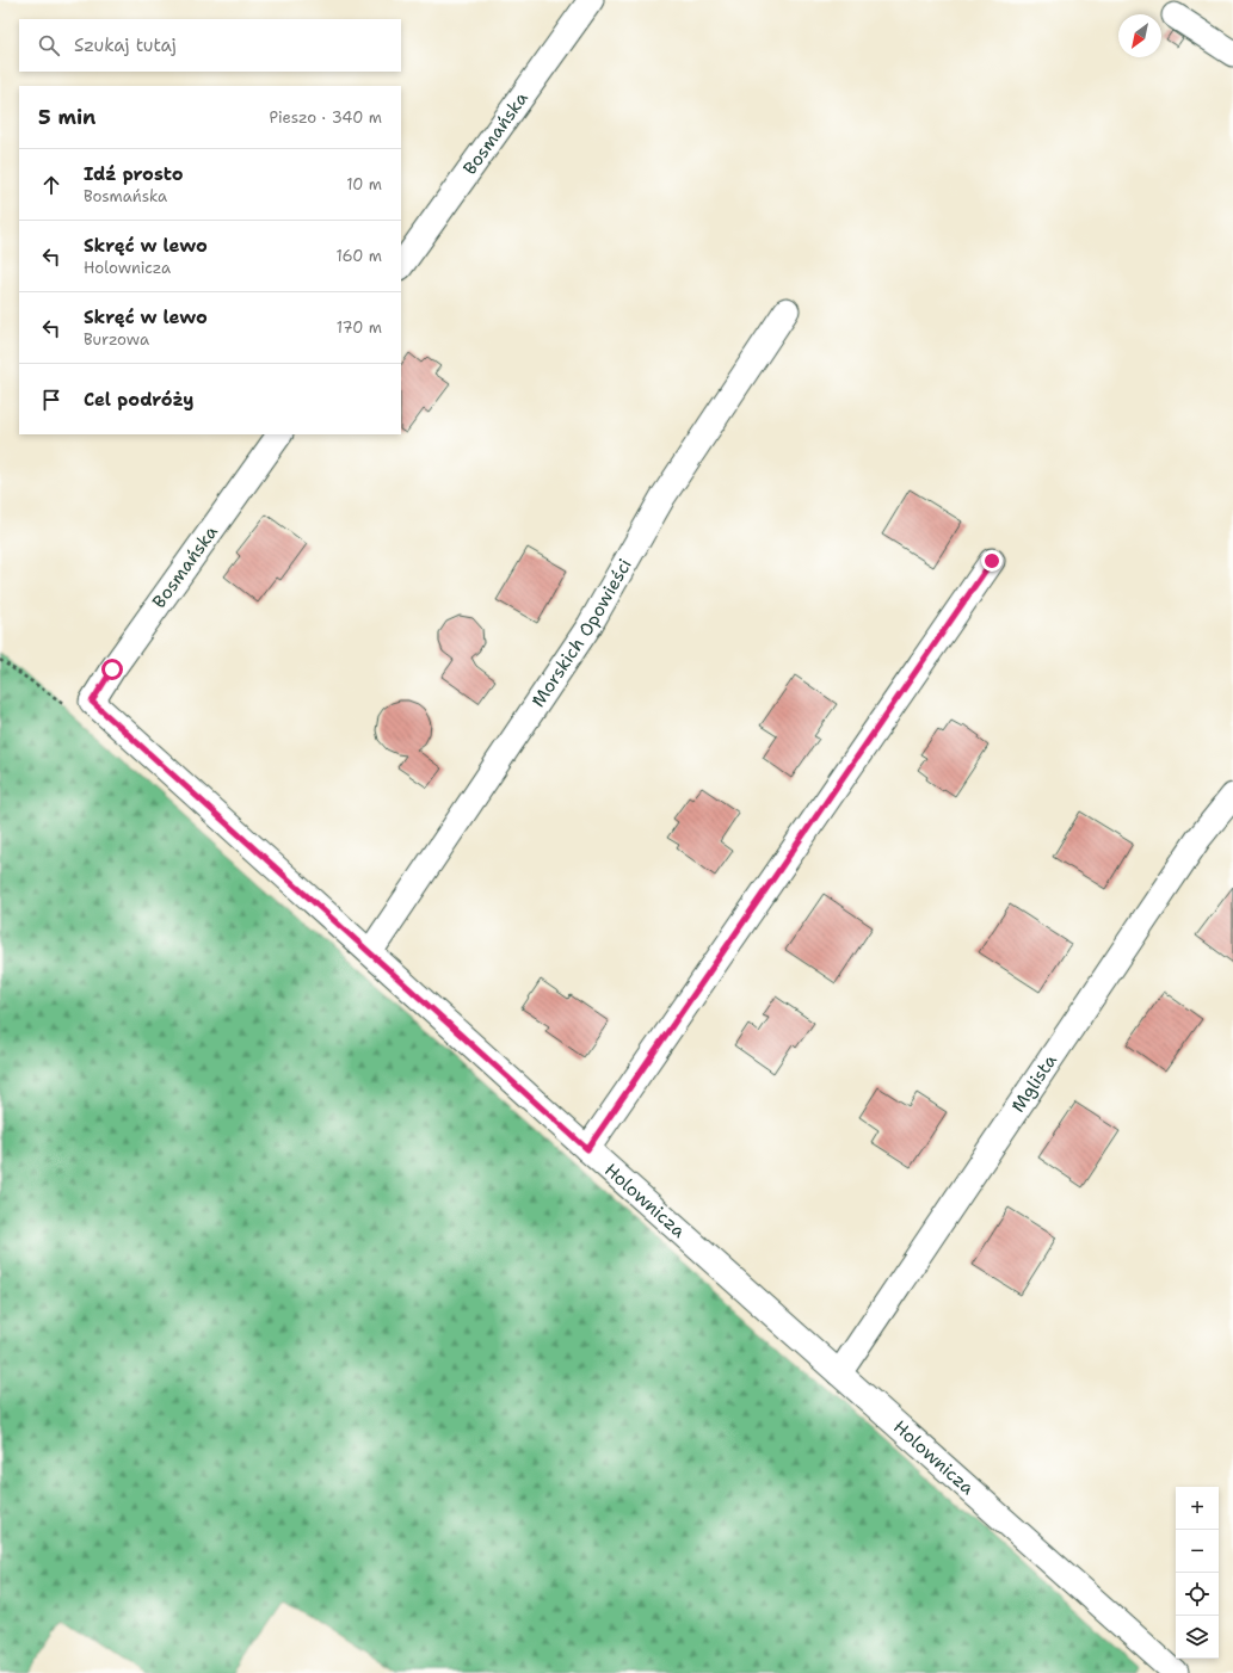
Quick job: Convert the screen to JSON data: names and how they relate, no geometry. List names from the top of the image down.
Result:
{
  "streets": {
    "street": [
      "Bosmańska",
      "Morskich Opowieści",
      "Mglista",
      "Holownicza"
    ]
  },
  "crossings": [
    ["Bosmańska", "Holownicza"],
    ["Morskich Opowieści", "Holownicza"],
    ["Mglista", "Holownicza"]
  ],
  "north": "bottom left",
  "page": {
    "search": "Szukaj tutaj",
    "heading": ["5 min", "Pieszo · 340 m"],
    "list": [
      ["Idź prosto", "Bosmańska", "10 m"],
      ["Skręć w lewo", "Holownicza", "160 m"],
      ["Skręć w lewo", "Burzowa", "170 m"],
      "Cel podróży"
    ],
    "map_buttons": ["+", "−"]
  }
}
